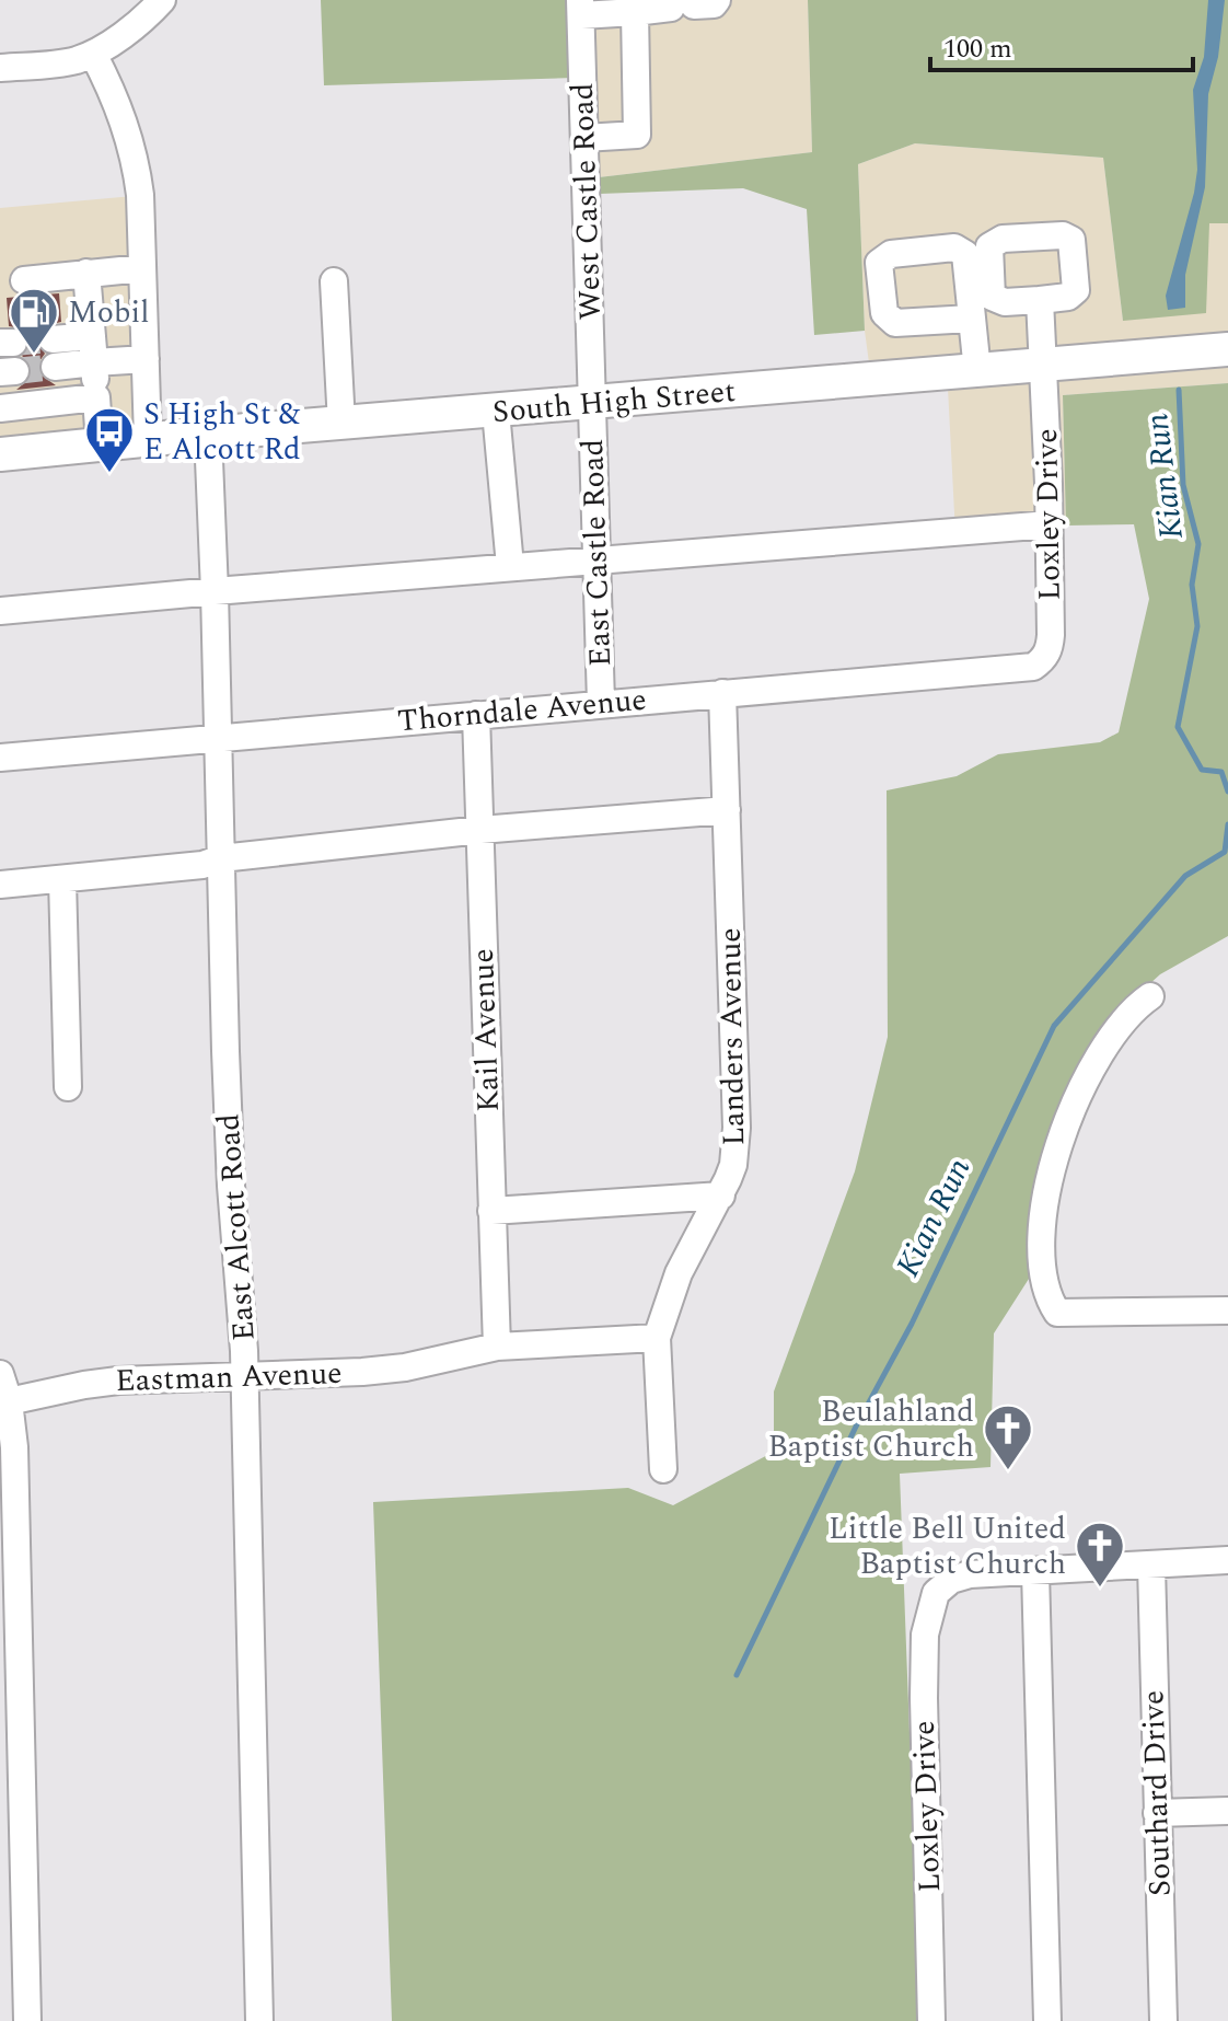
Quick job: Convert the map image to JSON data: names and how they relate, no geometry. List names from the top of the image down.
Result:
{
  "streets": {
    "main road": ["South High Street"],
    "street": [
      "West Castle Road",
      "Loxley Drive",
      "East Castle Road",
      "Thorndale Avenue",
      "Kail Avenue",
      "Landers Avenue",
      "East Alcott Road",
      "Eastman Avenue",
      "Southard Drive"
    ]
  },
  "crossings": [
    ["West Castle Road", "South High Street"],
    ["West Castle Road", "East Castle Road"],
    ["South High Street", "Loxley Drive"],
    ["South High Street", "East Castle Road"],
    ["South High Street", "East Alcott Road"],
    ["Loxley Drive", "Thorndale Avenue"],
    ["East Castle Road", "Thorndale Avenue"],
    ["Thorndale Avenue", "Kail Avenue"],
    ["Thorndale Avenue", "Landers Avenue"],
    ["Thorndale Avenue", "East Alcott Road"],
    ["Kail Avenue", "Eastman Avenue"],
    ["Landers Avenue", "Eastman Avenue"],
    ["East Alcott Road", "Eastman Avenue"]
  ],
  "water": ["Kian Run"],
  "places": {
    "fuel station": ["Mobil"],
    "bus stop": ["S High St & E Alcott Rd"],
    "church": ["Beulahland Baptist Church", "Little Bell United Baptist Church"]
  },
  "scale_bar": "100 m"
}
